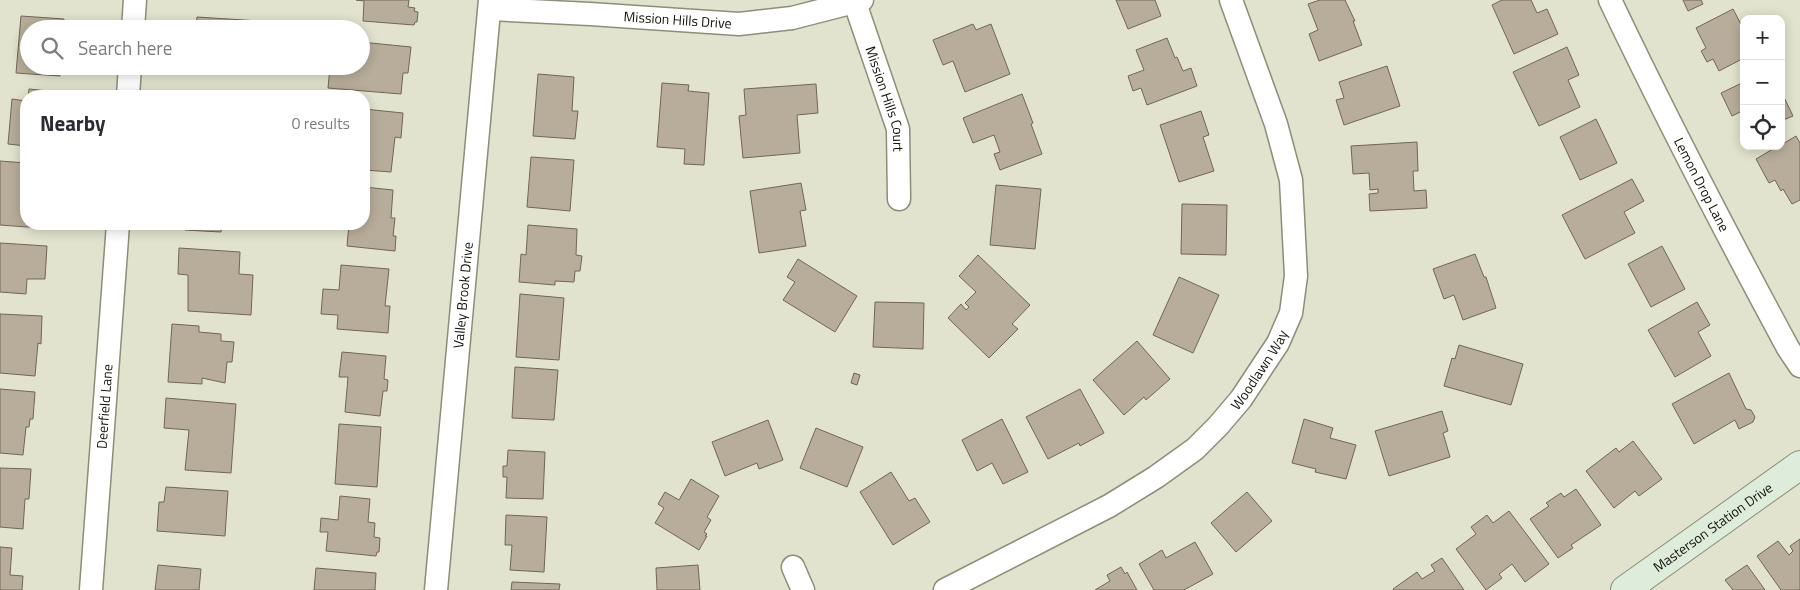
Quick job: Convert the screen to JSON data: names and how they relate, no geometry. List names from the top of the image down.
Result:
{
  "streets": {
    "street": [
      "Mission Hills Drive",
      "Mission Hills Court",
      "Lemon Drop Lane",
      "Valley Brook Drive",
      "Woodlawn Way",
      "Deerfield Lane",
      "Masterson Station Drive"
    ]
  },
  "crossings": [
    ["Mission Hills Drive", "Mission Hills Court"],
    ["Mission Hills Drive", "Valley Brook Drive"]
  ],
  "page": {
    "map_buttons": ["+", "−"],
    "search": "Search here",
    "heading": ["Nearby", "0 results"]
  }
}
